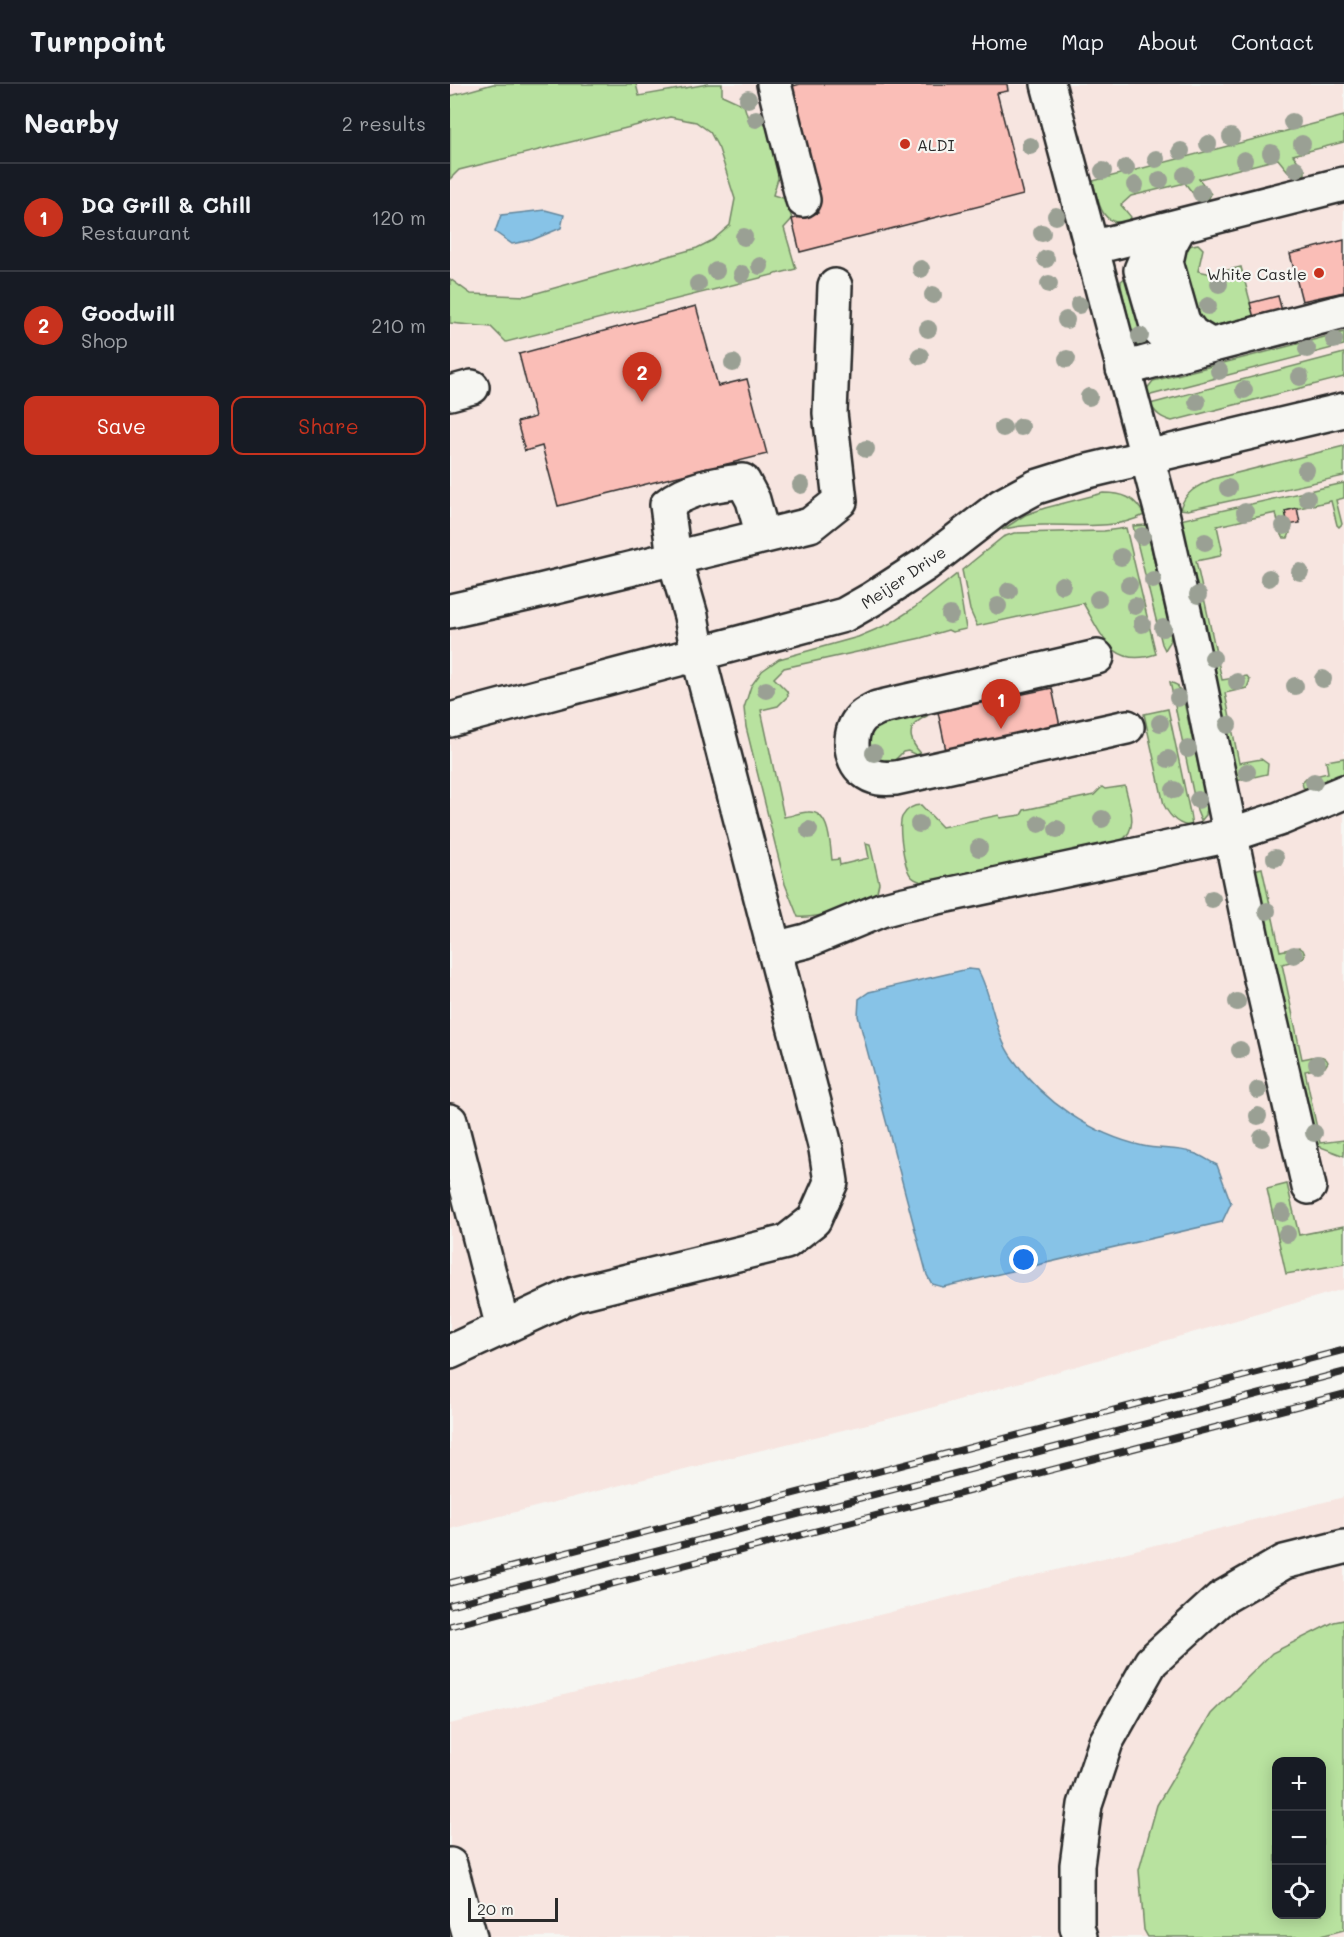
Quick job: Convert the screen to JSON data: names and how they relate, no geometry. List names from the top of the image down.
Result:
{
  "streets": {
    "street": ["Meijer Drive"]
  },
  "places": ["ALDI", "White Castle"],
  "scale_bar": "20 m",
  "page": {
    "header": "Turnpoint",
    "nav": [
      "Home",
      "Map",
      "About",
      "Contact"
    ],
    "heading": ["Nearby", "2 results"],
    "list": [
      {
        "mark": "1",
        "name": "DQ Grill & Chill",
        "note": "Restaurant",
        "value": "120 m"
      },
      {
        "mark": "2",
        "name": "Goodwill",
        "note": "Shop",
        "value": "210 m"
      }
    ],
    "pins": ["2", "1"],
    "buttons": ["Save", "Share"],
    "map_buttons": ["+", "−"],
    "scale": "20 m"
  }
}
